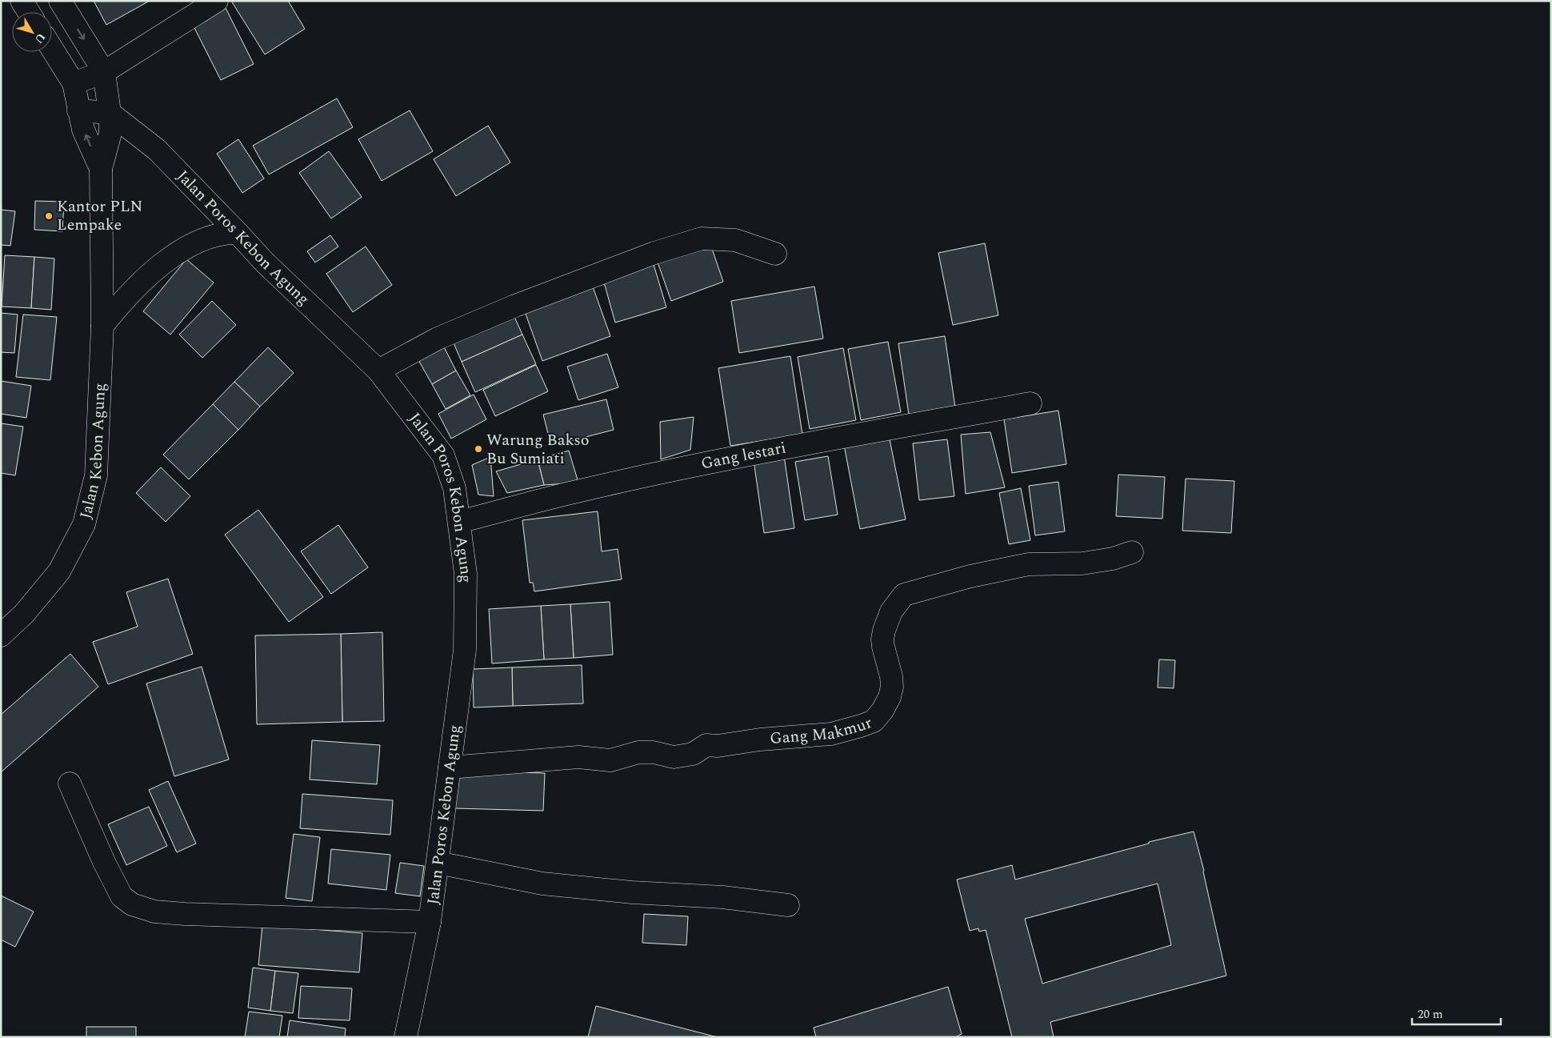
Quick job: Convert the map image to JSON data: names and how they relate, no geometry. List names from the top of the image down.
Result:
{
  "streets": {
    "main road": [
      "Jalan Poros Kebon Agung",
      "Jalan Kebon Agung",
      "Gang lestari",
      "Gang Makmur"
    ]
  },
  "crossings": [
    ["Jalan Poros Kebon Agung", "Gang lestari"],
    ["Jalan Poros Kebon Agung", "Gang Makmur"]
  ],
  "places": ["Kantor PLN Lempake", "Warung Bakso Bu Sumiati"],
  "scale_bar": "20 m",
  "north": "bottom right"
}
